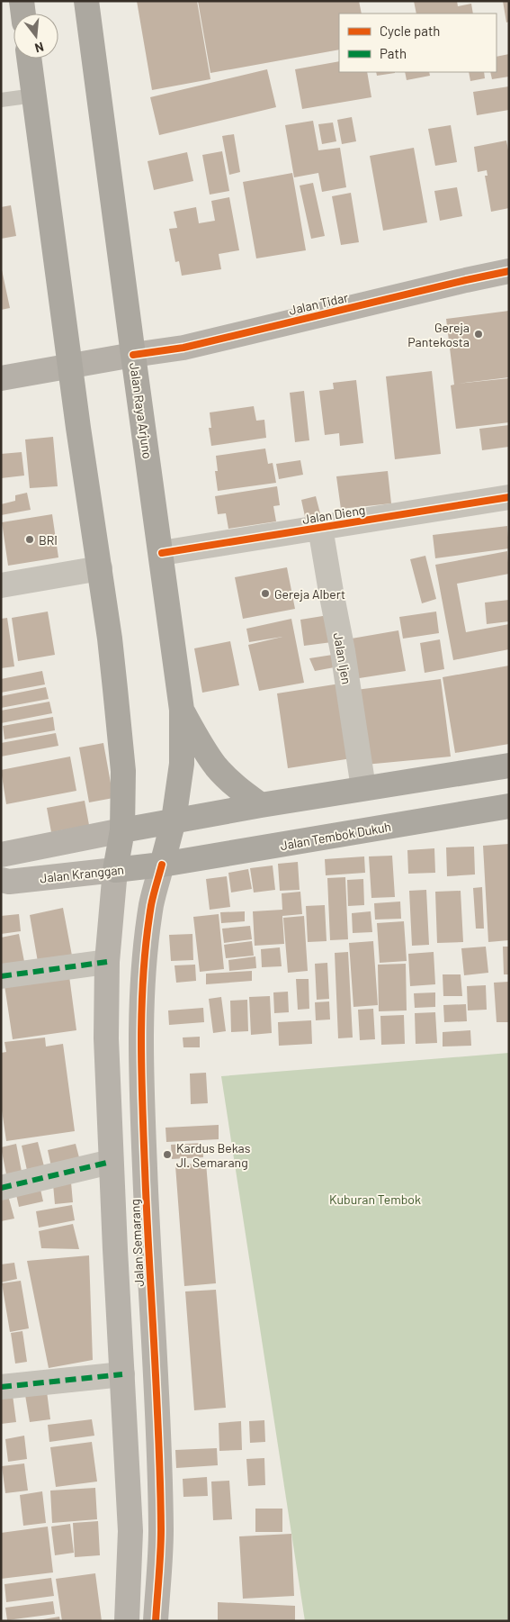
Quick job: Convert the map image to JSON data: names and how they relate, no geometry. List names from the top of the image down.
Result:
{
  "streets": {
    "highway": [
      "Jalan Raya Arjuno",
      "Jalan Tembok Dukuh",
      "Jalan Kranggan",
      "Jalan Semarang"
    ],
    "main road": ["Jalan Tidar"],
    "street": ["Jalan Dieng", "Jalan Ijen"]
  },
  "crossings": [
    ["Jalan Tidar", "Jalan Raya Arjuno"],
    ["Jalan Raya Arjuno", "Jalan Dieng"],
    ["Jalan Raya Arjuno", "Jalan Semarang"],
    ["Jalan Dieng", "Jalan Ijen"],
    ["Jalan Tembok Dukuh", "Jalan Kranggan"],
    ["Jalan Tembok Dukuh", "Jalan Semarang"],
    ["Jalan Kranggan", "Jalan Semarang"]
  ],
  "parks": ["Kuburan Tembok"],
  "places": [
    "Gereja Pantekosta",
    "BRI",
    "Gereja Albert",
    "Kardus Bekas Jl. Semarang"
  ],
  "legend": ["Cycle path", "Path"],
  "north": "bottom"
}
